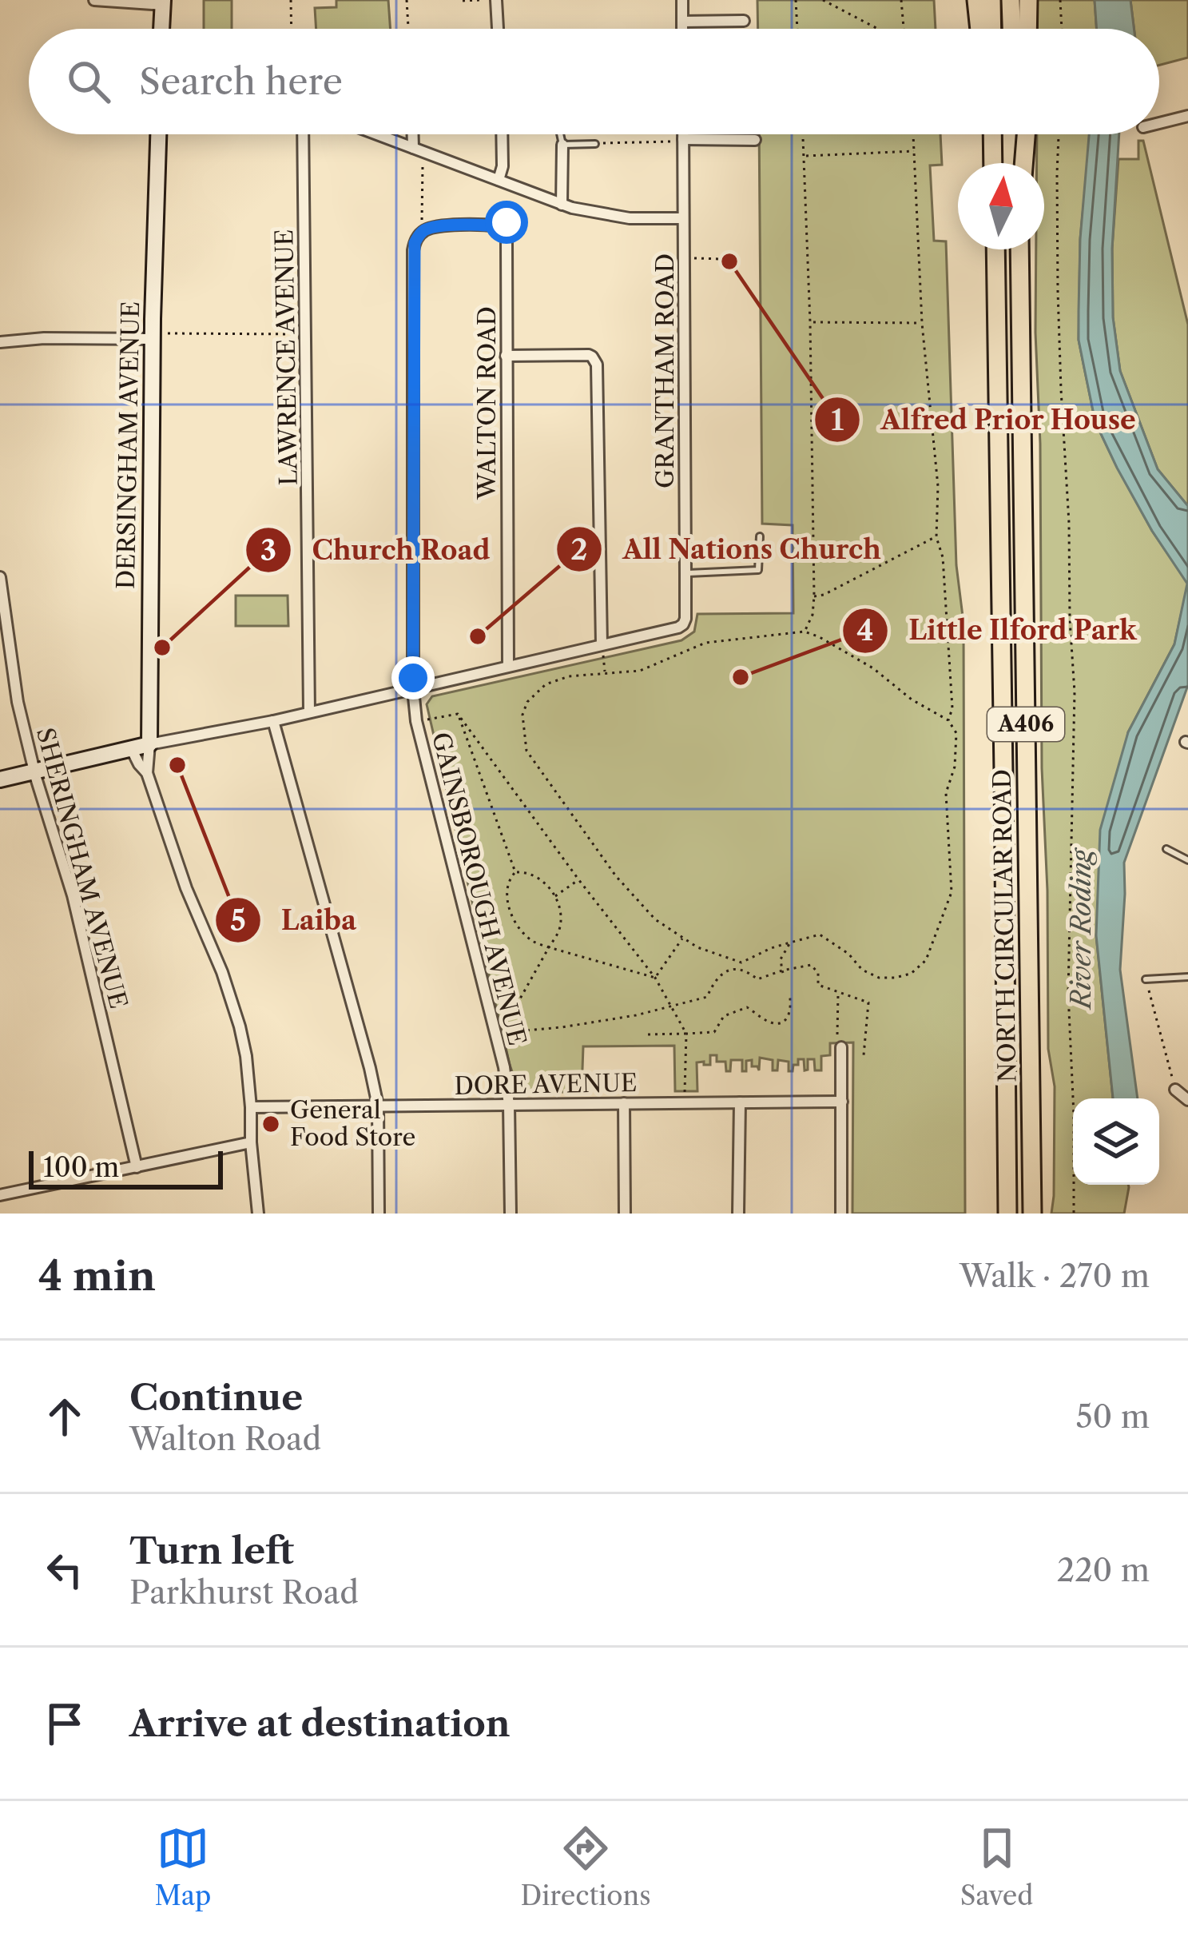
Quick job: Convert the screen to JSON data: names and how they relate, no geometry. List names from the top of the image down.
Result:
{
  "streets": {
    "highway": ["A406", "NORTH CIRCULAR ROAD"],
    "main road": ["DERSINGHAM AVENUE"],
    "street": [
      "LAWRENCE AVENUE",
      "GRANTHAM ROAD",
      "WALTON ROAD",
      "SHERINGHAM AVENUE",
      "GAINSBOROUGH AVENUE",
      "DORE AVENUE"
    ]
  },
  "crossings": [
    ["DERSINGHAM AVENUE", "DORE AVENUE"],
    ["GAINSBOROUGH AVENUE", "DORE AVENUE"]
  ],
  "water": ["River Roding"],
  "places": [
    "Alfred Prior House",
    "All Nations Church",
    "Church Road",
    "Little Ilford Park",
    "Laiba",
    "General Food Store"
  ],
  "scale_bar": "100 m",
  "north": "top",
  "page": {
    "search": "Search here",
    "scale": "100 m",
    "heading": ["4 min", "Walk · 270 m"],
    "list": [
      ["Continue", "Walton Road", "50 m"],
      ["Turn left", "Parkhurst Road", "220 m"],
      "Arrive at destination"
    ],
    "nav": ["Map", "Directions", "Saved"]
  }
}
